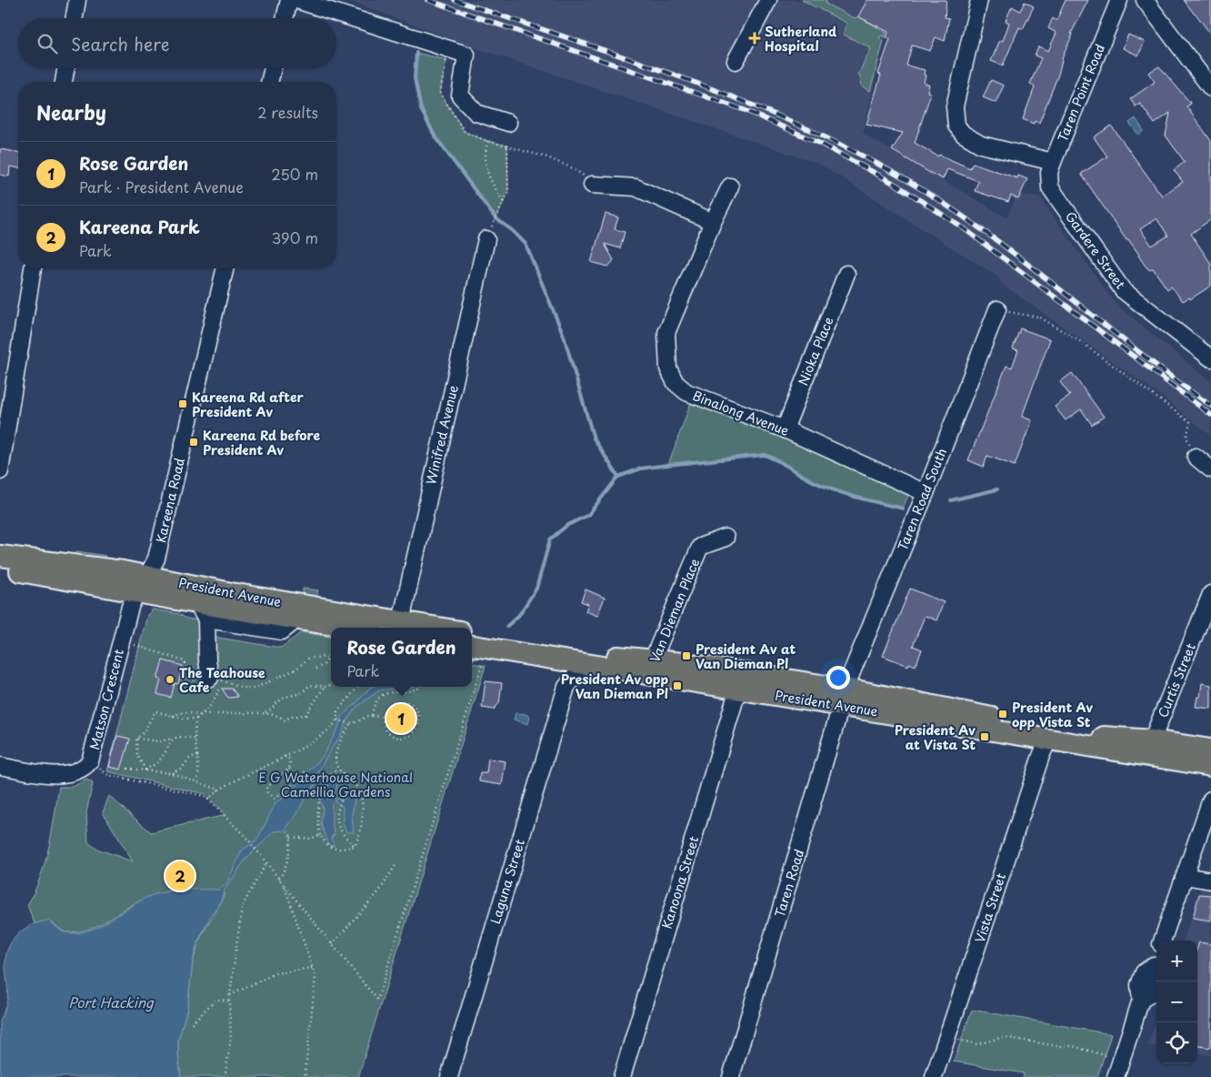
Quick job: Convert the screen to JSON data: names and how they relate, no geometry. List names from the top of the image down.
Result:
{
  "streets": {
    "main road": ["President Avenue"],
    "street": [
      "Taren Point Road",
      "Gardere Street",
      "Nioka Place",
      "Binalong Avenue",
      "Winifred Avenue",
      "Taren Road South",
      "Kareena Road",
      "Van Dieman Place",
      "Curtis Street",
      "Matson Crescent",
      "Laguna Street",
      "Kanoona Street",
      "Taren Road",
      "Vista Street"
    ]
  },
  "crossings": [
    ["Taren Point Road", "Gardere Street"],
    ["Nioka Place", "Binalong Avenue"],
    ["Binalong Avenue", "Taren Road South"],
    ["Winifred Avenue", "President Avenue"],
    ["Taren Road South", "President Avenue"],
    ["Taren Road South", "Taren Road"],
    ["Kareena Road", "President Avenue"],
    ["Kareena Road", "Matson Crescent"],
    ["President Avenue", "Van Dieman Place"],
    ["President Avenue", "Curtis Street"],
    ["President Avenue", "Matson Crescent"],
    ["President Avenue", "Laguna Street"],
    ["President Avenue", "Kanoona Street"],
    ["President Avenue", "Taren Road"],
    ["President Avenue", "Vista Street"]
  ],
  "water": ["Port Hacking"],
  "parks": ["E G Waterhouse National Camellia Gardens"],
  "places": {
    "health": ["Sutherland Hospital"],
    "transit": [
      "Kareena Rd after President Av",
      "Kareena Rd before President Av",
      "President Av at Van Dieman Pl",
      "President Av opp Van Dieman Pl",
      "President Av opp Vista St",
      "President Av at Vista St"
    ],
    "other": ["The Teahouse Cafe"]
  },
  "page": {
    "search": "Search here",
    "heading": ["Nearby", "2 results"],
    "list": [
      {
        "mark": "1",
        "name": "Rose Garden",
        "note": "Park · President Avenue",
        "value": "250 m"
      },
      {
        "mark": "2",
        "name": "Kareena Park",
        "note": "Park",
        "value": "390 m"
      }
    ],
    "popup": ["Rose Garden", "Park"],
    "pins": ["1", "2"],
    "map_buttons": ["+", "−"]
  }
}
